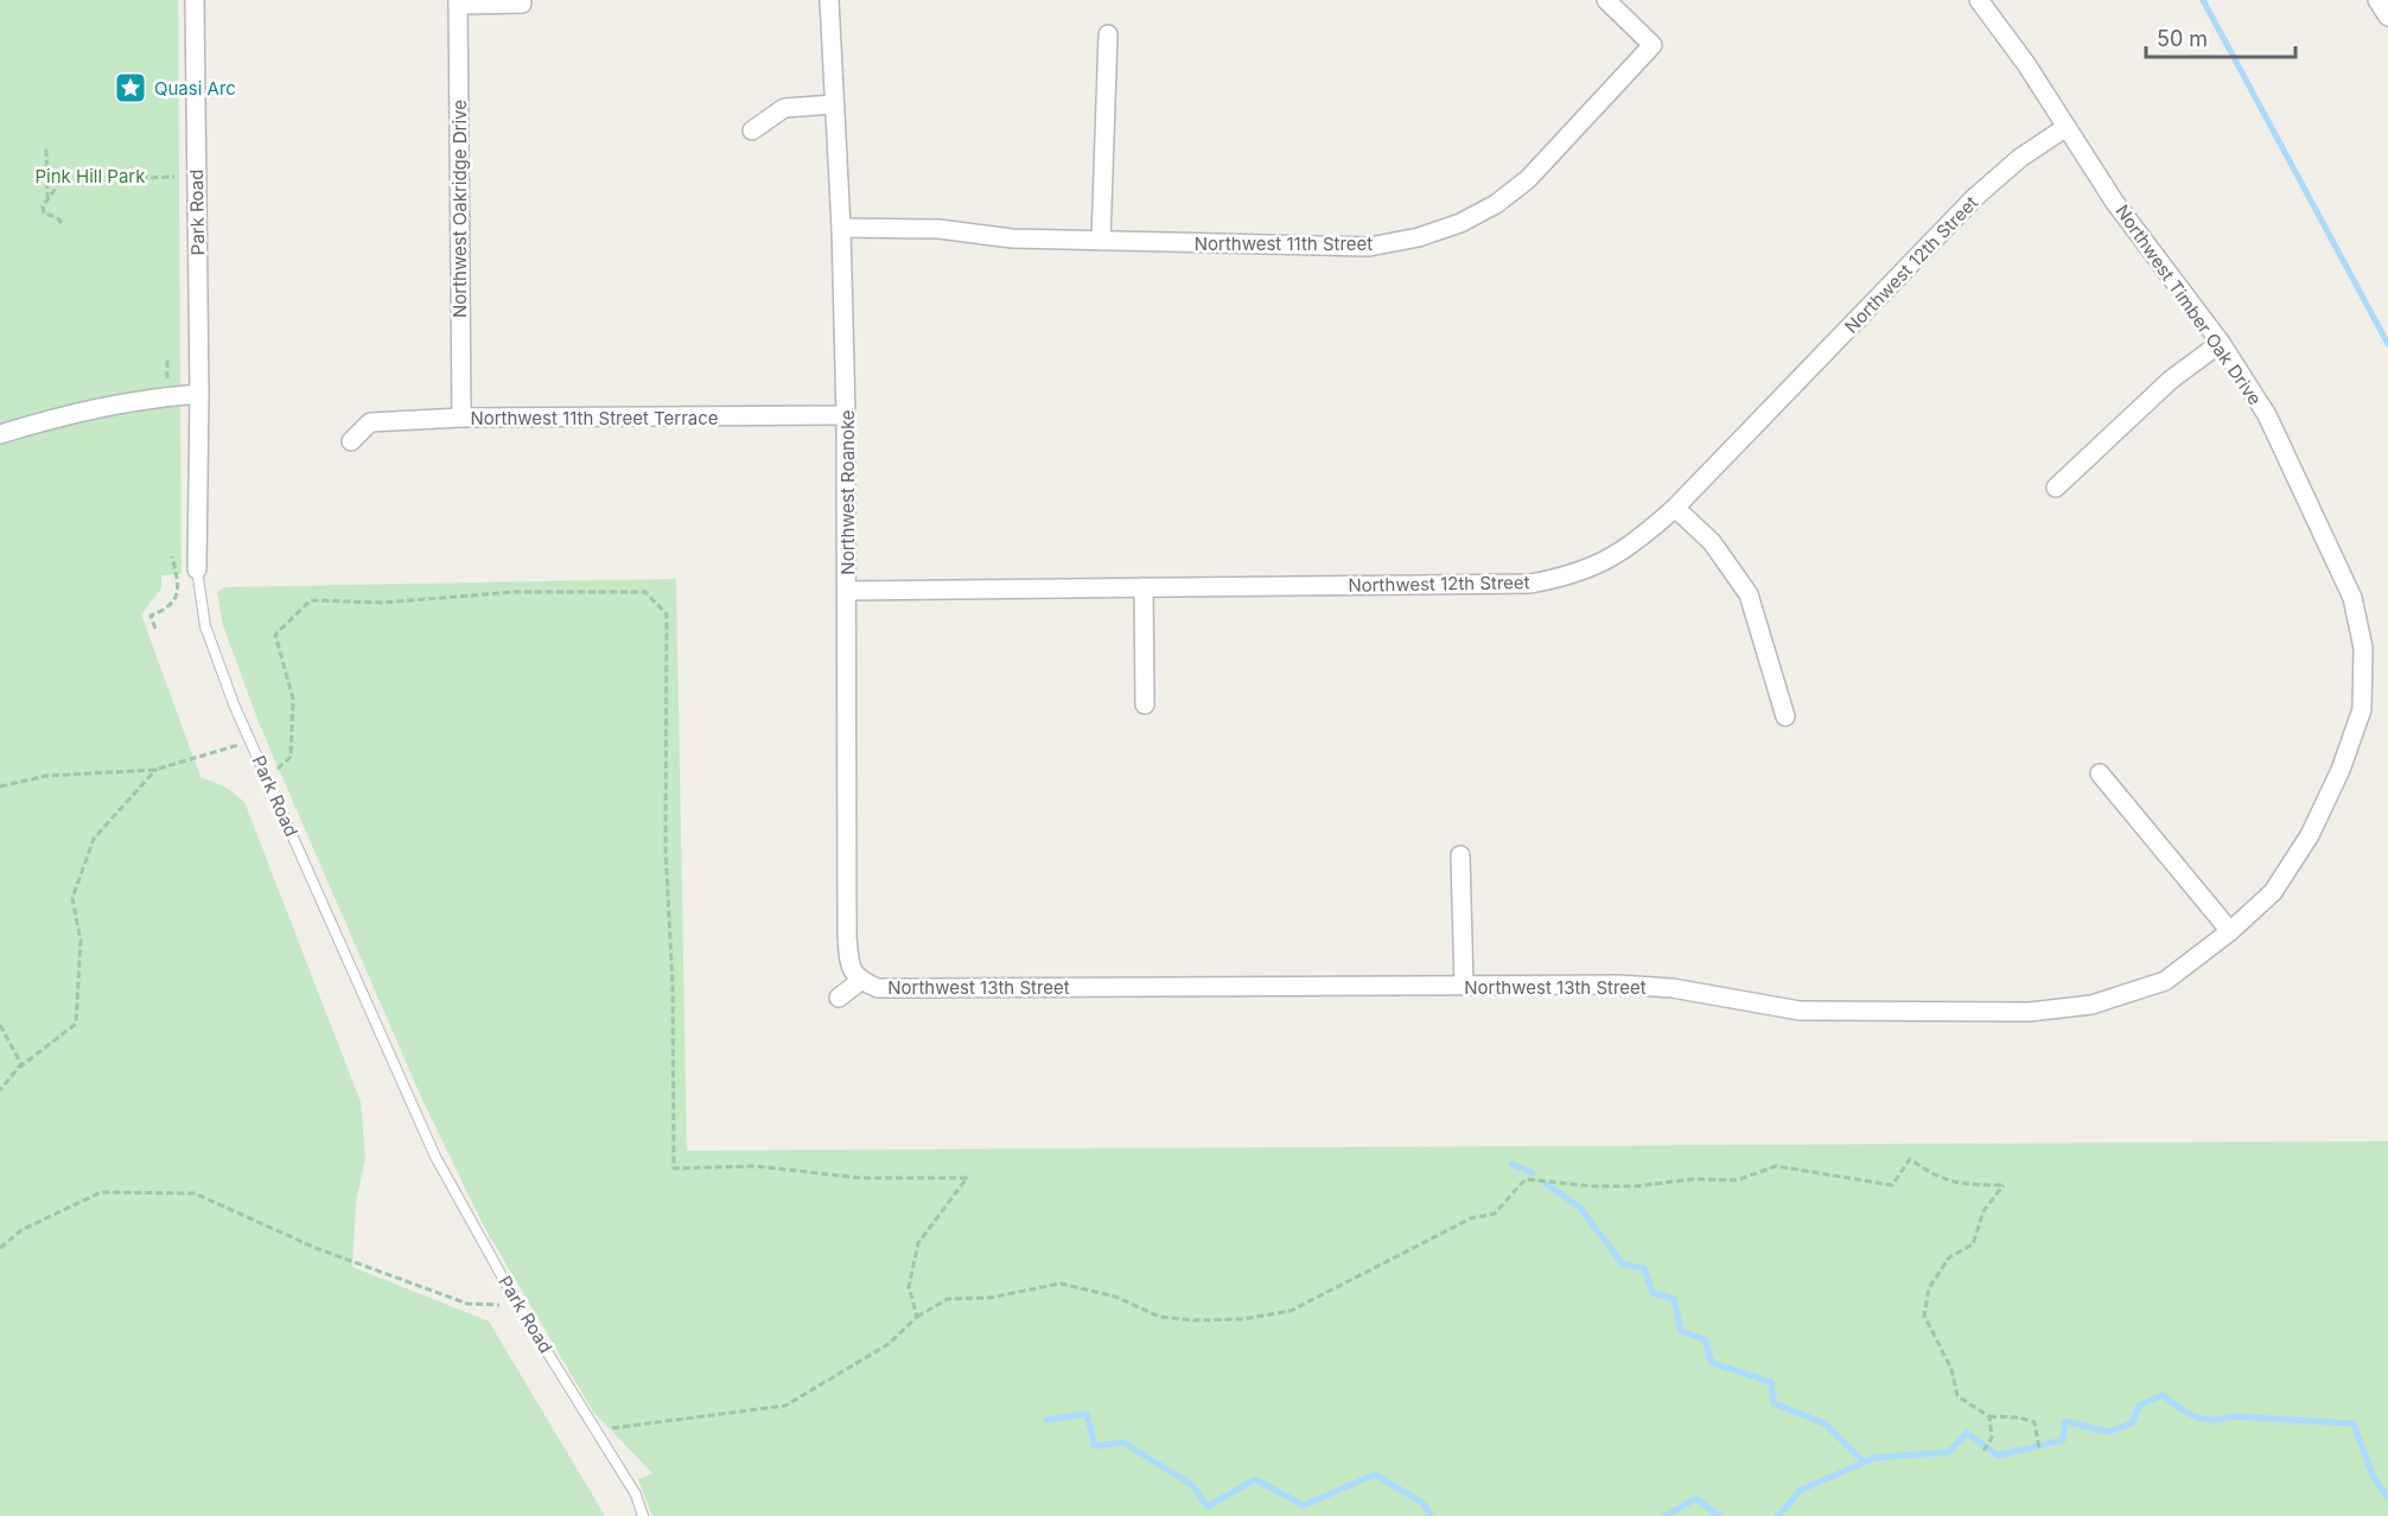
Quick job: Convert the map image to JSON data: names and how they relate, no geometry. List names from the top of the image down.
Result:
{
  "streets": {
    "street": [
      "Northwest Oakridge Drive",
      "Park Road",
      "Northwest 11th Street",
      "Northwest 12th Street",
      "Northwest Timber Oak Drive",
      "Northwest 11th Street Terrace",
      "Northwest Roanoke",
      "Northwest 13th Street"
    ]
  },
  "crossings": [
    ["Northwest Oakridge Drive", "Northwest 11th Street Terrace"],
    ["Northwest 11th Street", "Northwest Roanoke"],
    ["Northwest 12th Street", "Northwest Timber Oak Drive"],
    ["Northwest 12th Street", "Northwest Roanoke"],
    ["Northwest Timber Oak Drive", "Northwest 13th Street"],
    ["Northwest 11th Street Terrace", "Northwest Roanoke"],
    ["Northwest Roanoke", "Northwest 13th Street"]
  ],
  "parks": ["Pink Hill Park"],
  "places": {
    "place": ["Quasi Arc"]
  },
  "scale_bar": "50 m"
}
